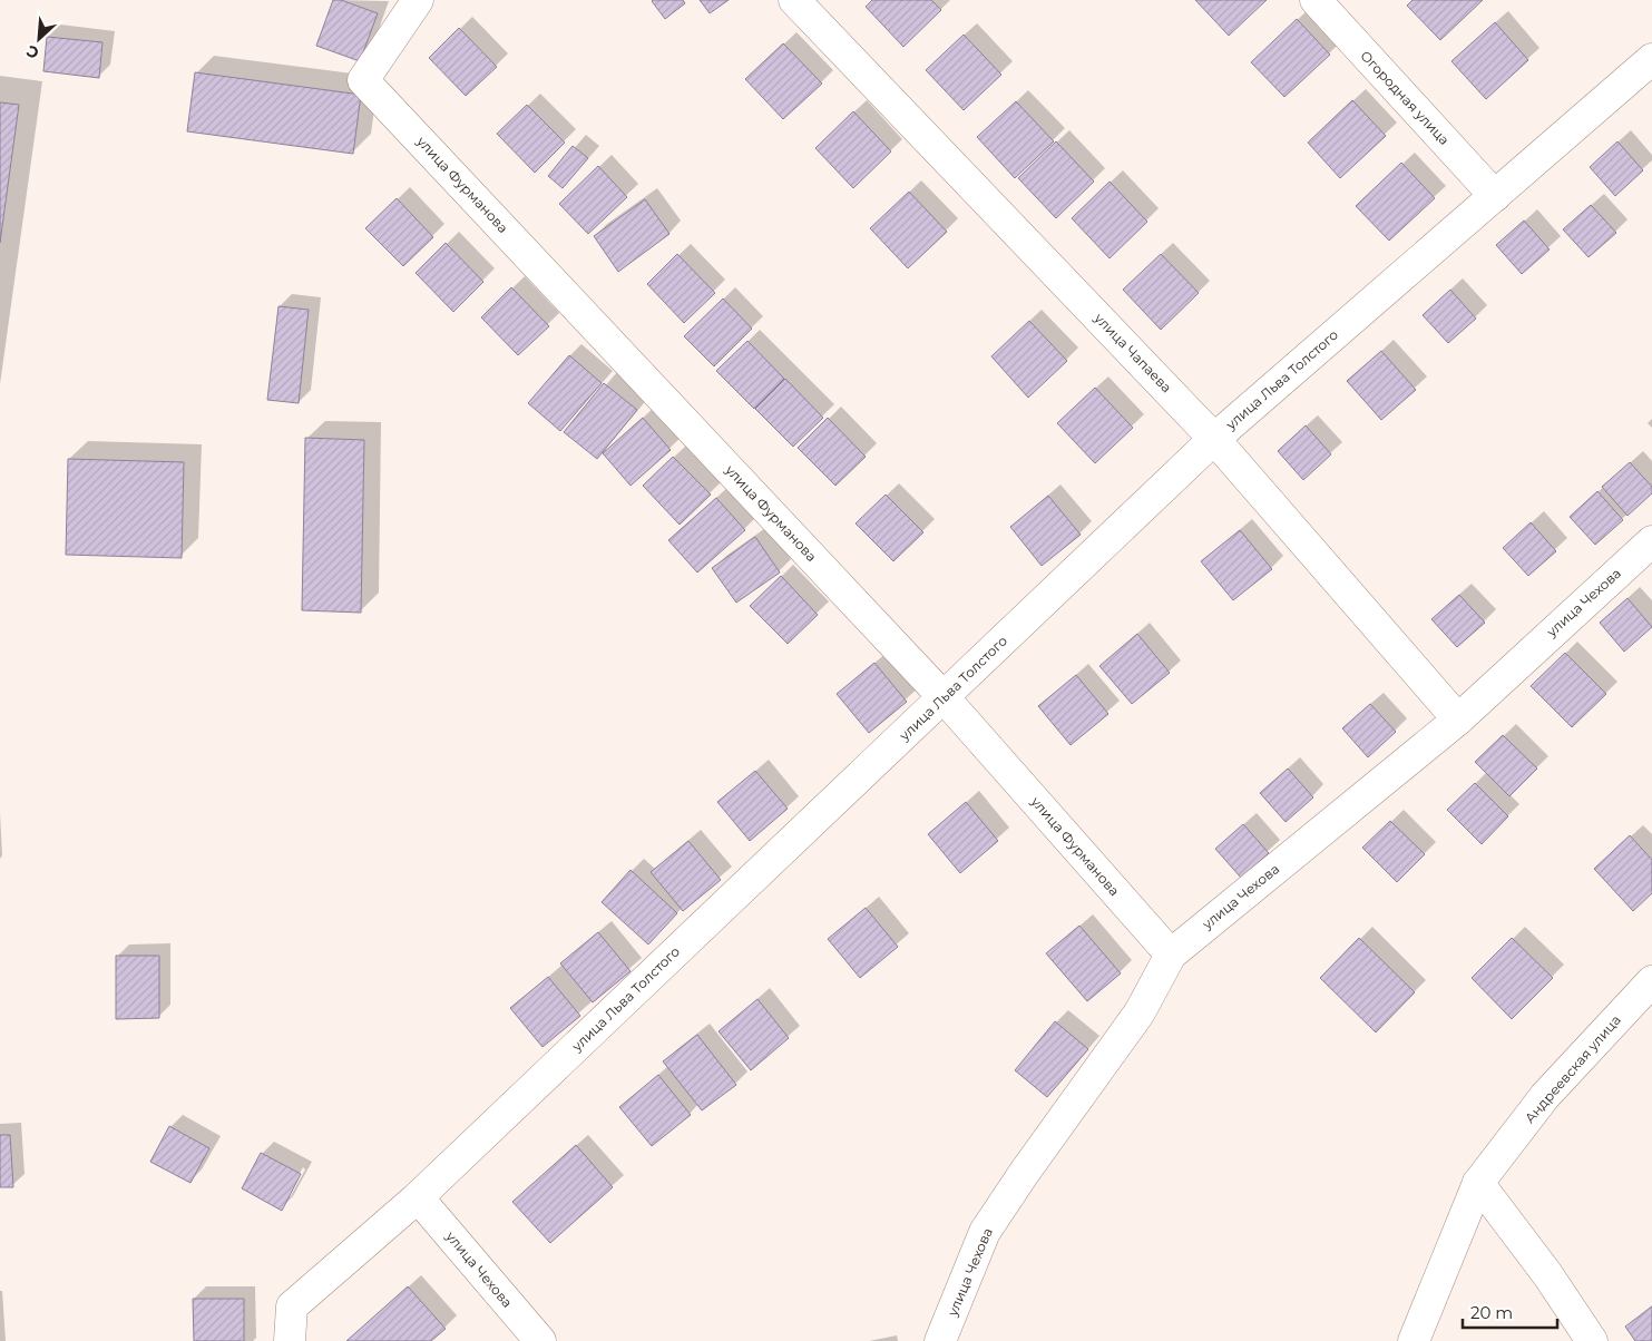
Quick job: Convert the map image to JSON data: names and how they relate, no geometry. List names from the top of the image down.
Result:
{
  "streets": {
    "street": [
      "Огородная улица",
      "улица Фурманова",
      "улица Чапаева",
      "улица Льва Толстого",
      "улица Чехова",
      "Андреевская улица"
    ]
  },
  "crossings": [
    ["Огородная улица", "улица Льва Толстого"],
    ["улица Фурманова", "улица Льва Толстого"],
    ["улица Фурманова", "улица Чехова"],
    ["улица Чапаева", "улица Льва Толстого"],
    ["улица Чапаева", "улица Чехова"],
    ["улица Льва Толстого", "улица Чехова"]
  ],
  "scale_bar": "20 m",
  "north": "bottom left"
}
